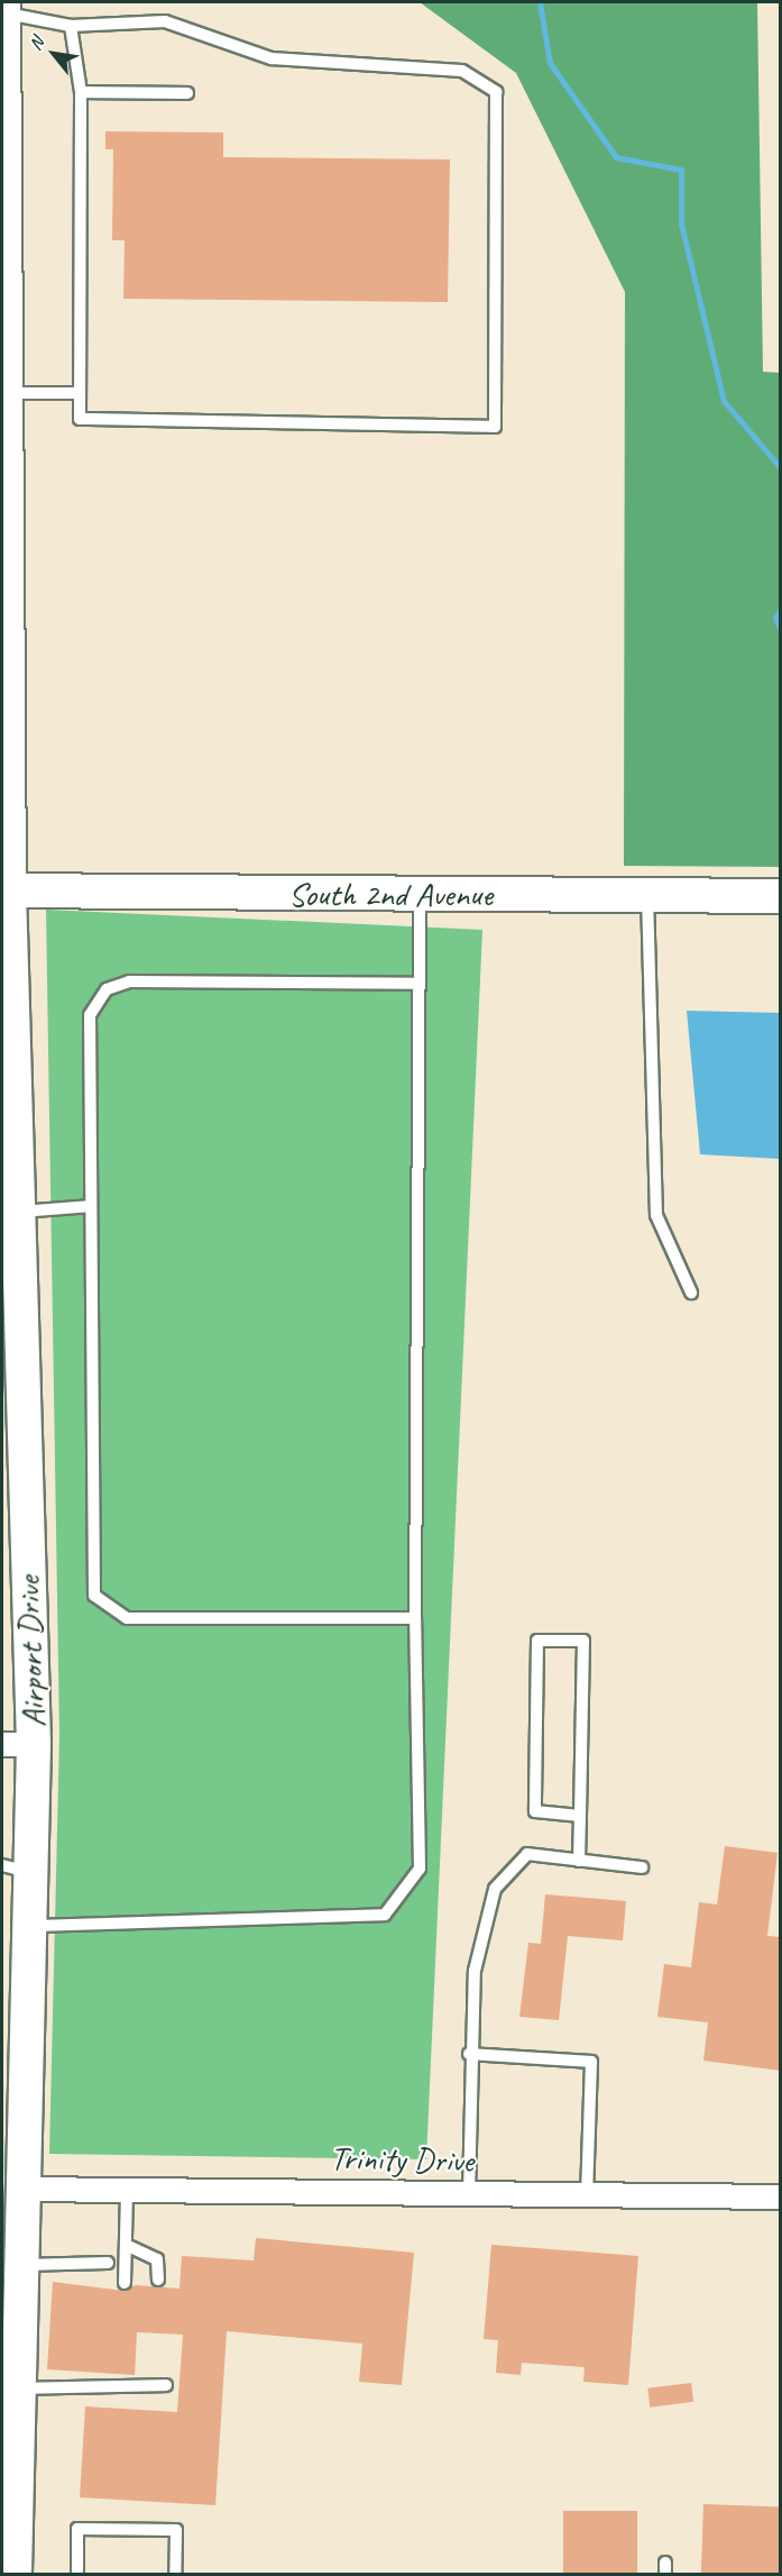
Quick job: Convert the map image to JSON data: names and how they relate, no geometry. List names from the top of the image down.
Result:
{
  "streets": {
    "street": ["South 2nd Avenue", "Airport Drive", "Trinity Drive"]
  },
  "crossings": [
    ["South 2nd Avenue", "Airport Drive"],
    ["Airport Drive", "Trinity Drive"]
  ],
  "north": "top left"
}
